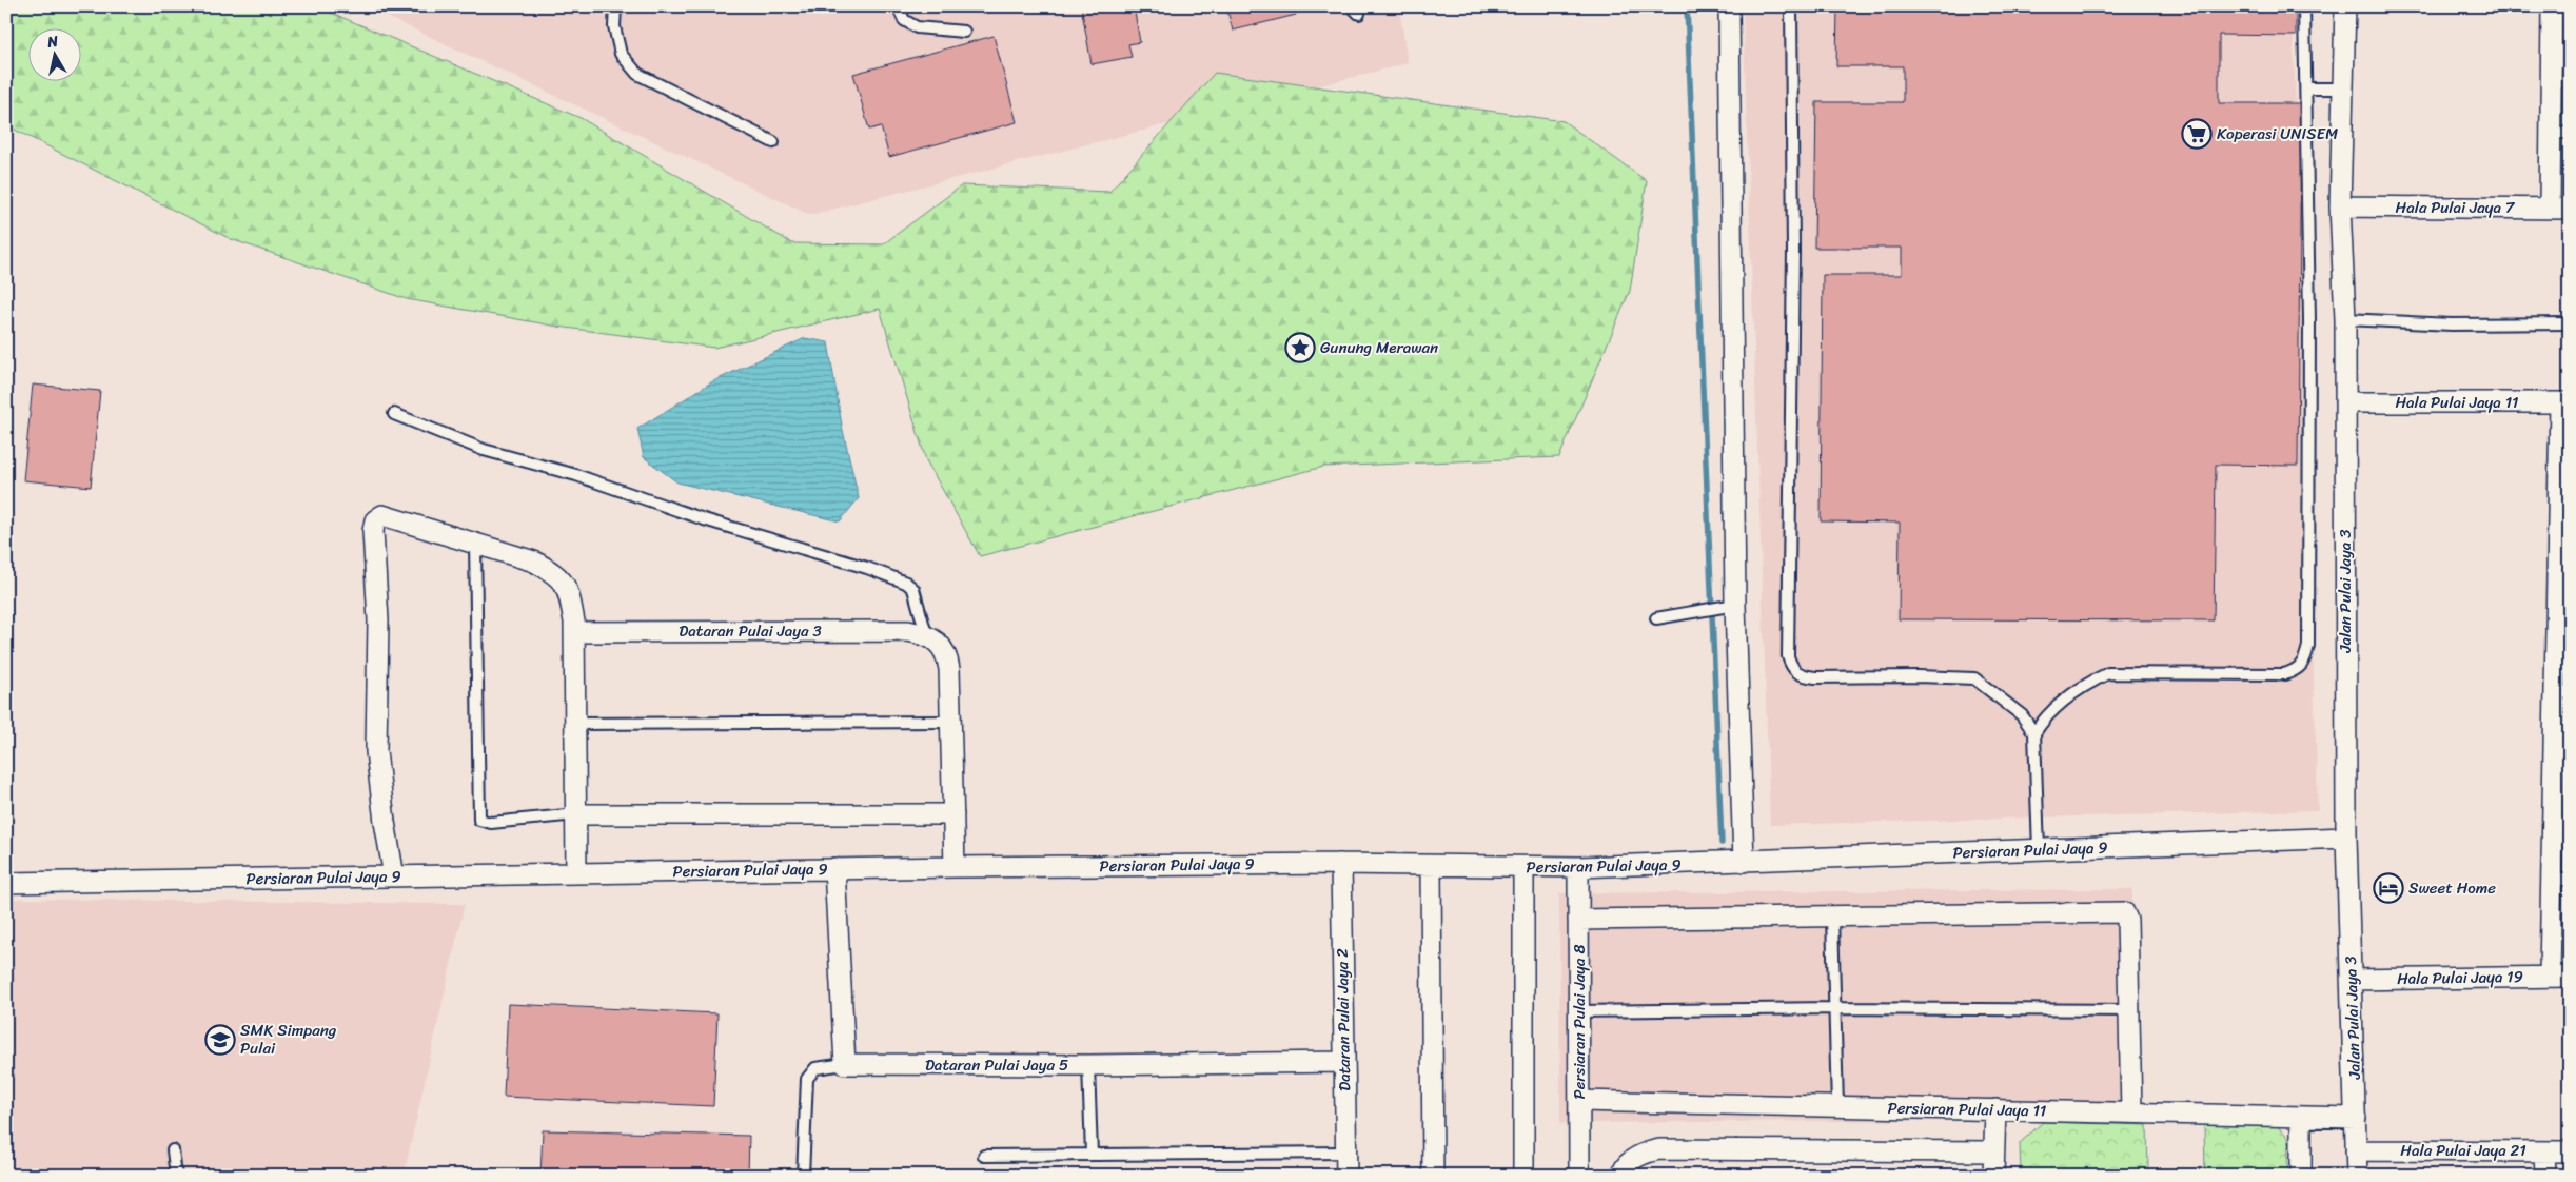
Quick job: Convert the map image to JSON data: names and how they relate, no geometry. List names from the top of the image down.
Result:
{
  "streets": {
    "street": [
      "Hala Pulai Jaya 7",
      "Hala Pulai Jaya 11",
      "Jalan Pulai Jaya 3",
      "Dataran Pulai Jaya 3",
      "Persiaran Pulai Jaya 9",
      "Hala Pulai Jaya 19",
      "Dataran Pulai Jaya 2",
      "Persiaran Pulai Jaya 8",
      "Dataran Pulai Jaya 5",
      "Persiaran Pulai Jaya 11",
      "Hala Pulai Jaya 21"
    ]
  },
  "crossings": [
    ["Hala Pulai Jaya 7", "Jalan Pulai Jaya 3"],
    ["Hala Pulai Jaya 11", "Jalan Pulai Jaya 3"],
    ["Jalan Pulai Jaya 3", "Persiaran Pulai Jaya 9"],
    ["Jalan Pulai Jaya 3", "Hala Pulai Jaya 19"],
    ["Jalan Pulai Jaya 3", "Persiaran Pulai Jaya 11"],
    ["Jalan Pulai Jaya 3", "Hala Pulai Jaya 21"],
    ["Persiaran Pulai Jaya 9", "Dataran Pulai Jaya 2"],
    ["Persiaran Pulai Jaya 9", "Persiaran Pulai Jaya 8"],
    ["Dataran Pulai Jaya 2", "Dataran Pulai Jaya 5"],
    ["Persiaran Pulai Jaya 8", "Persiaran Pulai Jaya 11"]
  ],
  "places": {
    "supermarket": ["Koperasi UNISEM"],
    "place": ["Gunung Merawan"],
    "hotel": ["Sweet Home"],
    "school or university": ["SMK Simpang Pulai"]
  },
  "north": "top"
}
